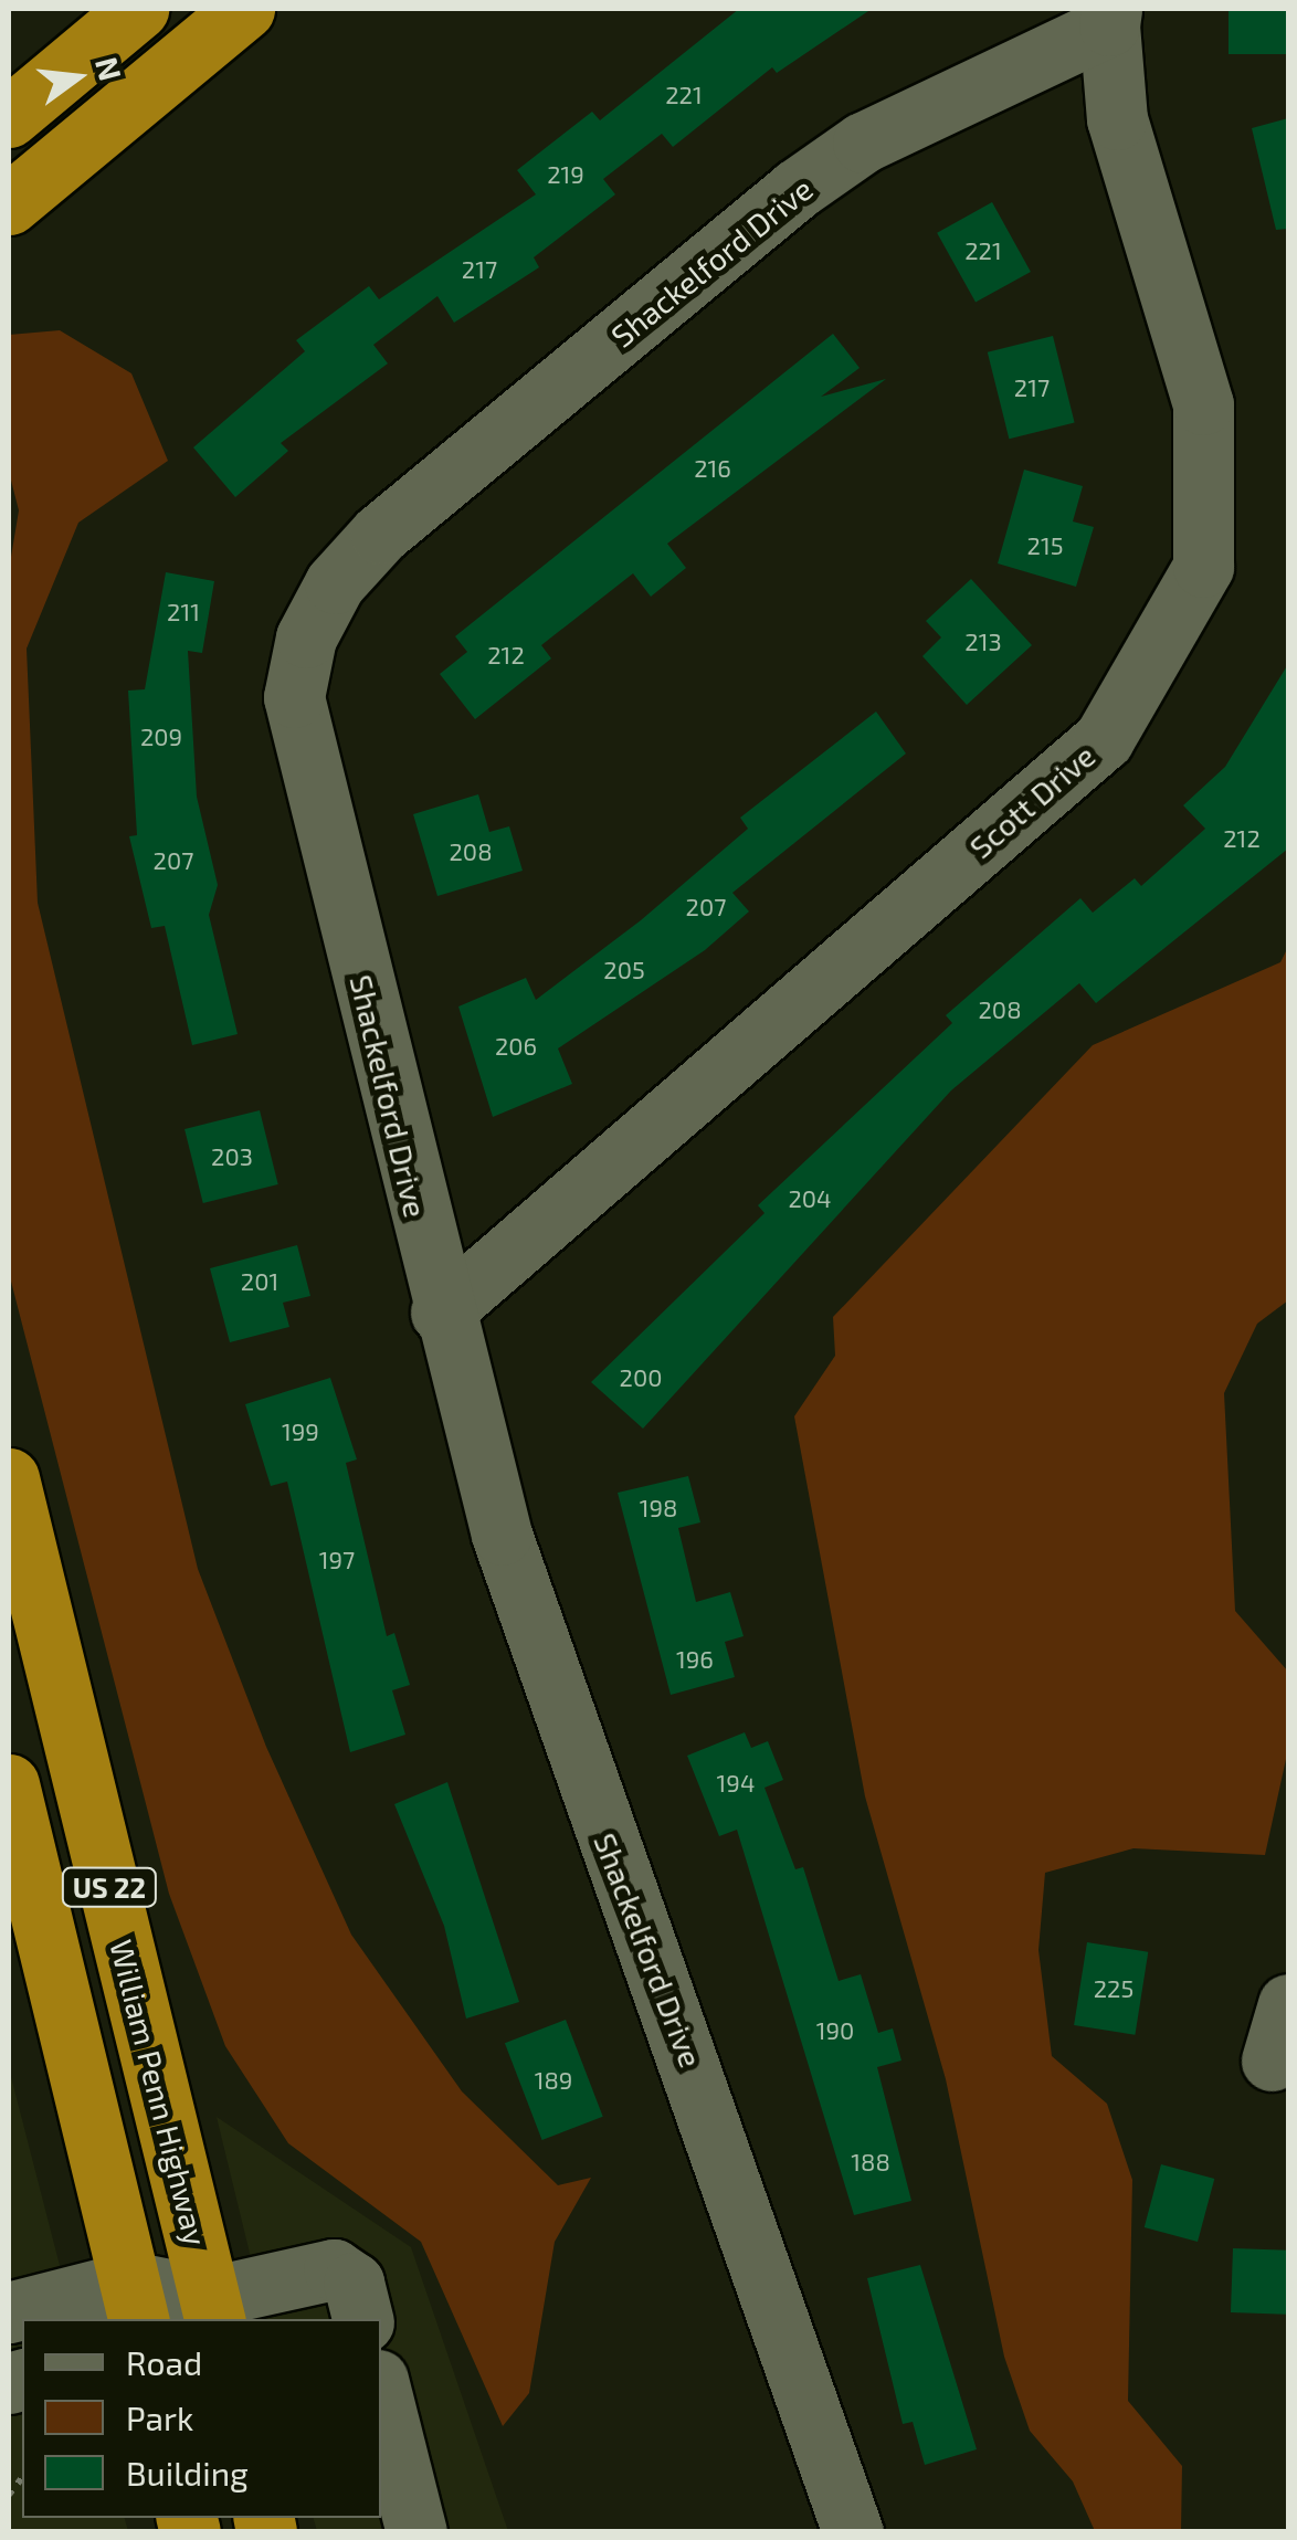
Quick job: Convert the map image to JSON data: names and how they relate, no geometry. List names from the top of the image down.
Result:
{
  "streets": {
    "highway": ["US 22", "William Penn Highway"],
    "street": ["Shackelford Drive", "Scott Drive"]
  },
  "crossings": [
    ["Shackelford Drive", "Scott Drive"]
  ],
  "house_numbers": [
    "221",
    "219",
    "221",
    "217",
    "217",
    "216",
    "215",
    "211",
    "213",
    "212",
    "209",
    "212",
    "208",
    "207",
    "207",
    "205",
    "208",
    "206",
    "203",
    "204",
    "201",
    "200",
    "199",
    "198",
    "197",
    "196",
    "194",
    "225",
    "190",
    "189",
    "188"
  ],
  "legend": ["Road", "Park", "Building"],
  "north": "right"
}
